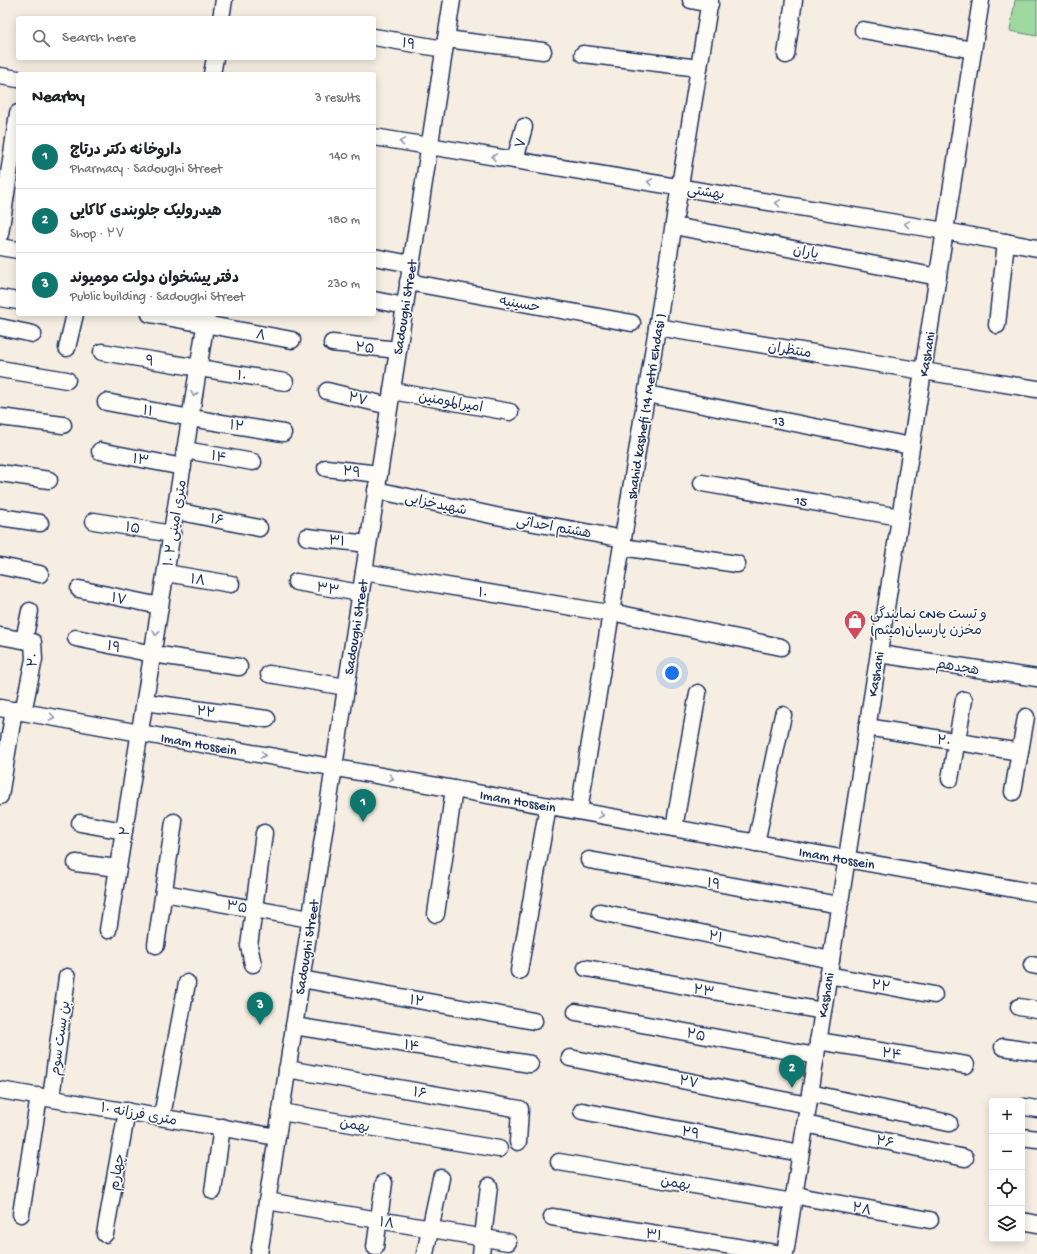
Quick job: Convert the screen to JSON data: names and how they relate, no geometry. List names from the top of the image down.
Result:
{
  "streets": {
    "street": [
      "۱۹",
      "۷",
      "بهشتی",
      "یاران",
      "حسینیه",
      "Sadoughi Street",
      "۸",
      "۲۵",
      "منتظران",
      "Kashani",
      "۹",
      "۱۰",
      "۲۷",
      "امیرالمومنین",
      "shahid kashefi (14 Metri Ehdasi )",
      "۱۱",
      "13",
      "۱۲",
      "۱۴",
      "۱۳",
      "۲۹",
      "15",
      "شهیدخزایی",
      "۱۶",
      "۱۰ متری امینی ۲",
      "هشتم احداثی",
      "۱۵",
      "۳۱",
      "۱۸",
      "۳۳",
      "۱۷",
      "۲۰",
      "هجدهم",
      "۲۲",
      "Imam Hossein",
      "۲",
      "۳۵",
      "۲۱",
      "۲۳",
      "بن بست سوم",
      "۲۴",
      "۱۰ متری فرزانه",
      "بهمن",
      "۲۶",
      "چهارم",
      "۲۸"
    ]
  },
  "crossings": [
    ["۱۹", "Sadoughi Street"],
    ["۱۹", "Kashani"],
    ["۱۹", "۱۰ متری امینی ۲"],
    ["۷", "بهشتی"],
    ["بهشتی", "Sadoughi Street"],
    ["بهشتی", "Kashani"],
    ["بهشتی", "shahid kashefi (14 Metri Ehdasi )"],
    ["یاران", "Kashani"],
    ["یاران", "shahid kashefi (14 Metri Ehdasi )"],
    ["حسینیه", "Sadoughi Street"],
    ["Sadoughi Street", "۲۵"],
    ["Sadoughi Street", "۱۰"],
    ["Sadoughi Street", "۲۷"],
    ["Sadoughi Street", "امیرالمومنین"],
    ["Sadoughi Street", "۱۲"],
    ["Sadoughi Street", "۱۴"],
    ["Sadoughi Street", "۲۹"],
    ["Sadoughi Street", "شهیدخزایی"],
    ["Sadoughi Street", "۱۶"],
    ["Sadoughi Street", "۳۱"],
    ["Sadoughi Street", "۱۸"],
    ["Sadoughi Street", "۳۳"],
    ["Sadoughi Street", "Imam Hossein"],
    ["Sadoughi Street", "۳۵"],
    ["Sadoughi Street", "۱۰ متری فرزانه"],
    ["Sadoughi Street", "بهمن"],
    ["۸", "۱۰ متری امینی ۲"],
    ["۲۵", "Kashani"],
    ["۲۵", "۲۴"],
    ["منتظران", "Kashani"],
    ["منتظران", "shahid kashefi (14 Metri Ehdasi )"],
    ["Kashani", "۲۷"],
    ["Kashani", "13"],
    ["Kashani", "۲۹"],
    ["Kashani", "15"],
    ["Kashani", "۲۰"],
    ["Kashani", "هجدهم"],
    ["Kashani", "۲۲"],
    ["Kashani", "Imam Hossein"],
    ["Kashani", "۲۱"],
    ["Kashani", "۲۳"],
    ["Kashani", "۲۴"],
    ["Kashani", "بهمن"],
    ["Kashani", "۲۶"],
    ["Kashani", "۲۸"],
    ["۹", "۱۰"],
    ["۹", "۱۰ متری امینی ۲"],
    ["۱۰", "shahid kashefi (14 Metri Ehdasi )"],
    ["۱۰", "۱۰ متری امینی ۲"],
    ["۲۷", "امیرالمومنین"],
    ["shahid kashefi (14 Metri Ehdasi )", "13"],
    ["shahid kashefi (14 Metri Ehdasi )", "هشتم احداثی"],
    ["shahid kashefi (14 Metri Ehdasi )", "Imam Hossein"],
    ["۱۱", "۱۲"],
    ["۱۱", "۱۰ متری امینی ۲"],
    ["۱۲", "۱۰ متری امینی ۲"],
    ["۱۴", "۱۰ متری امینی ۲"],
    ["۱۳", "۱۰ متری امینی ۲"],
    ["شهیدخزایی", "هشتم احداثی"],
    ["۱۶", "۱۰ متری امینی ۲"],
    ["۱۰ متری امینی ۲", "۱۵"],
    ["۱۰ متری امینی ۲", "۱۸"],
    ["۱۰ متری امینی ۲", "۱۷"],
    ["۱۰ متری امینی ۲", "۲۲"],
    ["۱۰ متری امینی ۲", "Imam Hossein"],
    ["۱۰ متری امینی ۲", "۲"],
    ["۲۰", "Imam Hossein"],
    ["۲۲", "۲۱"],
    ["Imam Hossein", "۲"],
    ["بن بست سوم", "۱۰ متری فرزانه"],
    ["۱۰ متری فرزانه", "چهارم"],
    ["بهمن", "۲۸"]
  ],
  "one_way": ["بهشتی"],
  "places": {
    "shop": ["نمایندگی CNG و تست مخزن پارسیان(میثم)"]
  },
  "page": {
    "search": "Search here",
    "heading": ["Nearby", "3 results"],
    "list": [
      {
        "mark": "1",
        "name": "داروخانه دکتر درتاج",
        "note": "Pharmacy · Sadoughi Street",
        "value": "140 m"
      },
      {
        "mark": "2",
        "name": "هیدرولیک جلوبندی کاکایی",
        "note": "Shop · ۲۷",
        "value": "180 m"
      },
      {
        "mark": "3",
        "name": "دفتر پیشخوان دولت مومیوند",
        "note": "Public building · Sadoughi Street",
        "value": "230 m"
      }
    ],
    "pins": ["1", "3", "2"],
    "map_buttons": ["+", "−"]
  }
}
